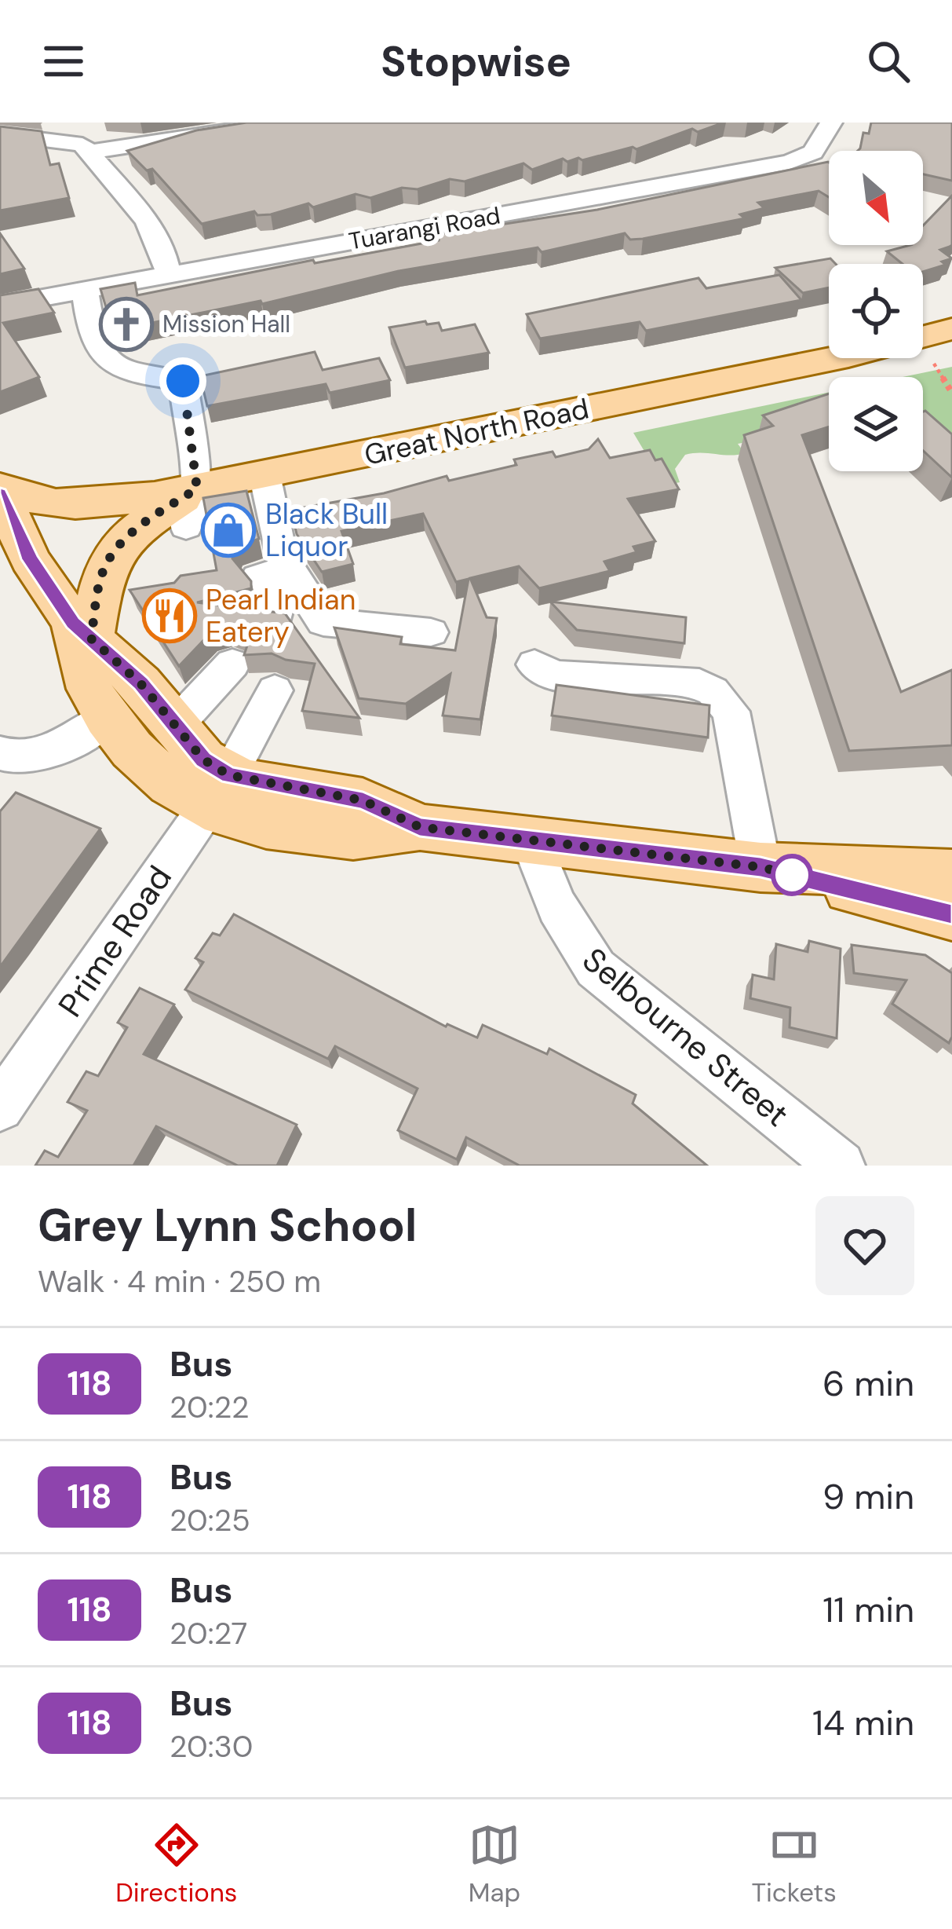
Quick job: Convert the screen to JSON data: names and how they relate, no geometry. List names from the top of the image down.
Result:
{
  "streets": {
    "main road": ["Great North Road"],
    "street": ["Tuarangi Road", "Prime Road", "Selbourne Street"]
  },
  "places": {
    "church": ["Mission Hall"],
    "shop": ["Black Bull Liquor"],
    "restaurant": ["Pearl Indian Eatery"]
  },
  "lines": ["bus line 118"],
  "north": "bottom right",
  "page": {
    "header": "Stopwise",
    "heading": ["Grey Lynn School", "Walk · 4 min · 250 m"],
    "list": [
      {
        "mark": "118",
        "name": "Bus",
        "note": "20:22",
        "value": "6 min"
      },
      {
        "mark": "118",
        "name": "Bus",
        "note": "20:25",
        "value": "9 min"
      },
      {
        "mark": "118",
        "name": "Bus",
        "note": "20:27",
        "value": "11 min"
      },
      {
        "mark": "118",
        "name": "Bus",
        "note": "20:30",
        "value": "14 min"
      }
    ],
    "tabs": ["Directions", "Map", "Tickets"]
  }
}
